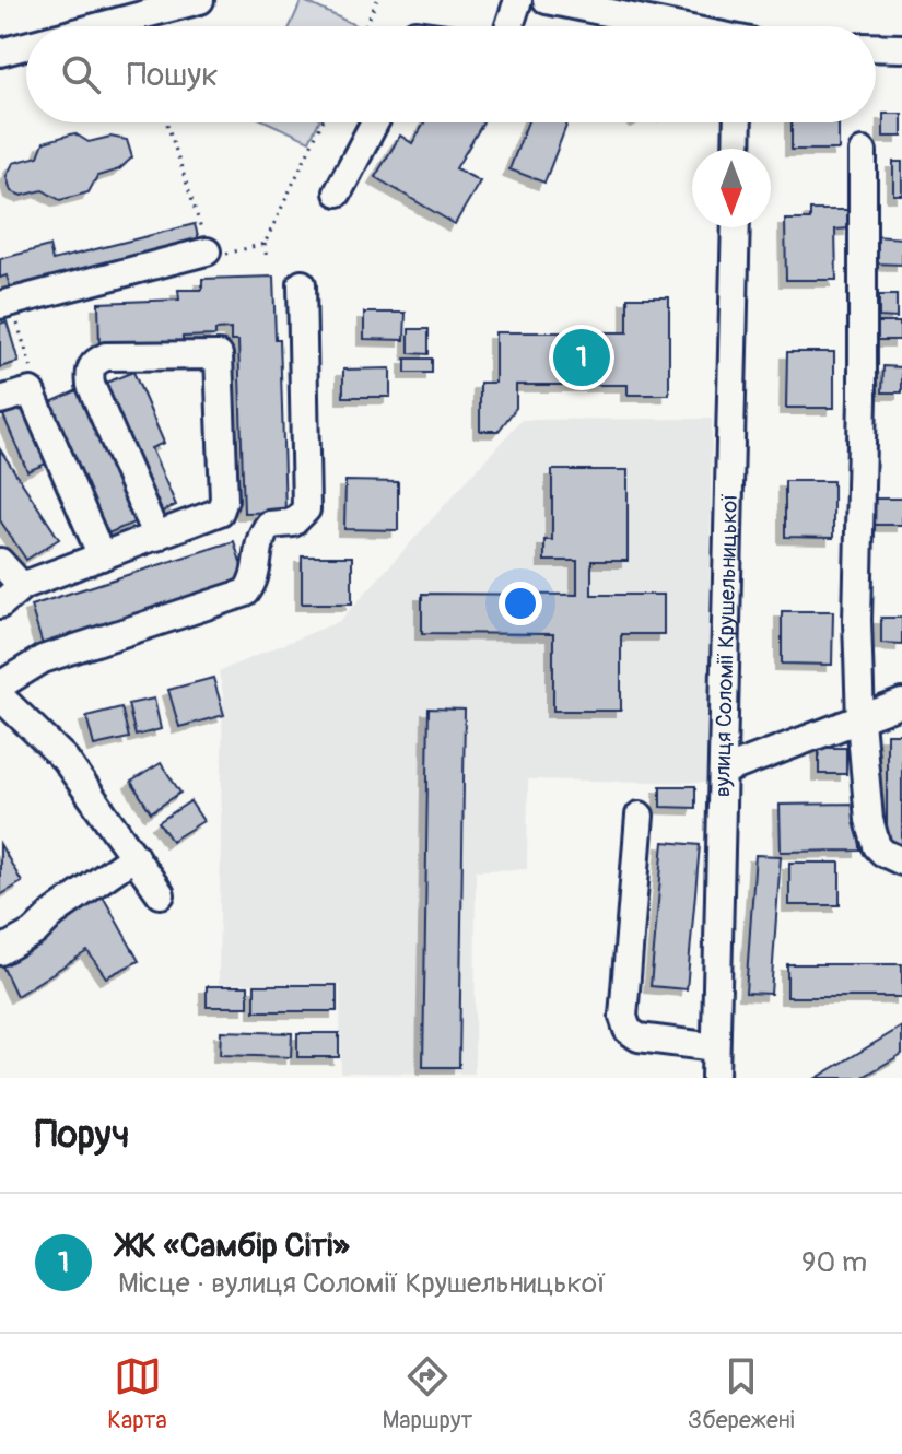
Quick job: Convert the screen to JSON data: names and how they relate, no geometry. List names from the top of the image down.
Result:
{
  "streets": {
    "street": ["вулиця Соломії Крушельницької"]
  },
  "north": "bottom",
  "page": {
    "search": "Пошук",
    "pins": "1",
    "heading": "Поруч",
    "list": [
      {
        "mark": "1",
        "name": "ЖК «Самбір Сіті»",
        "note": "Місце · вулиця Соломії Крушельницької",
        "value": "90 m"
      }
    ],
    "nav": ["Карта", "Маршрут", "Збережені"]
  }
}
